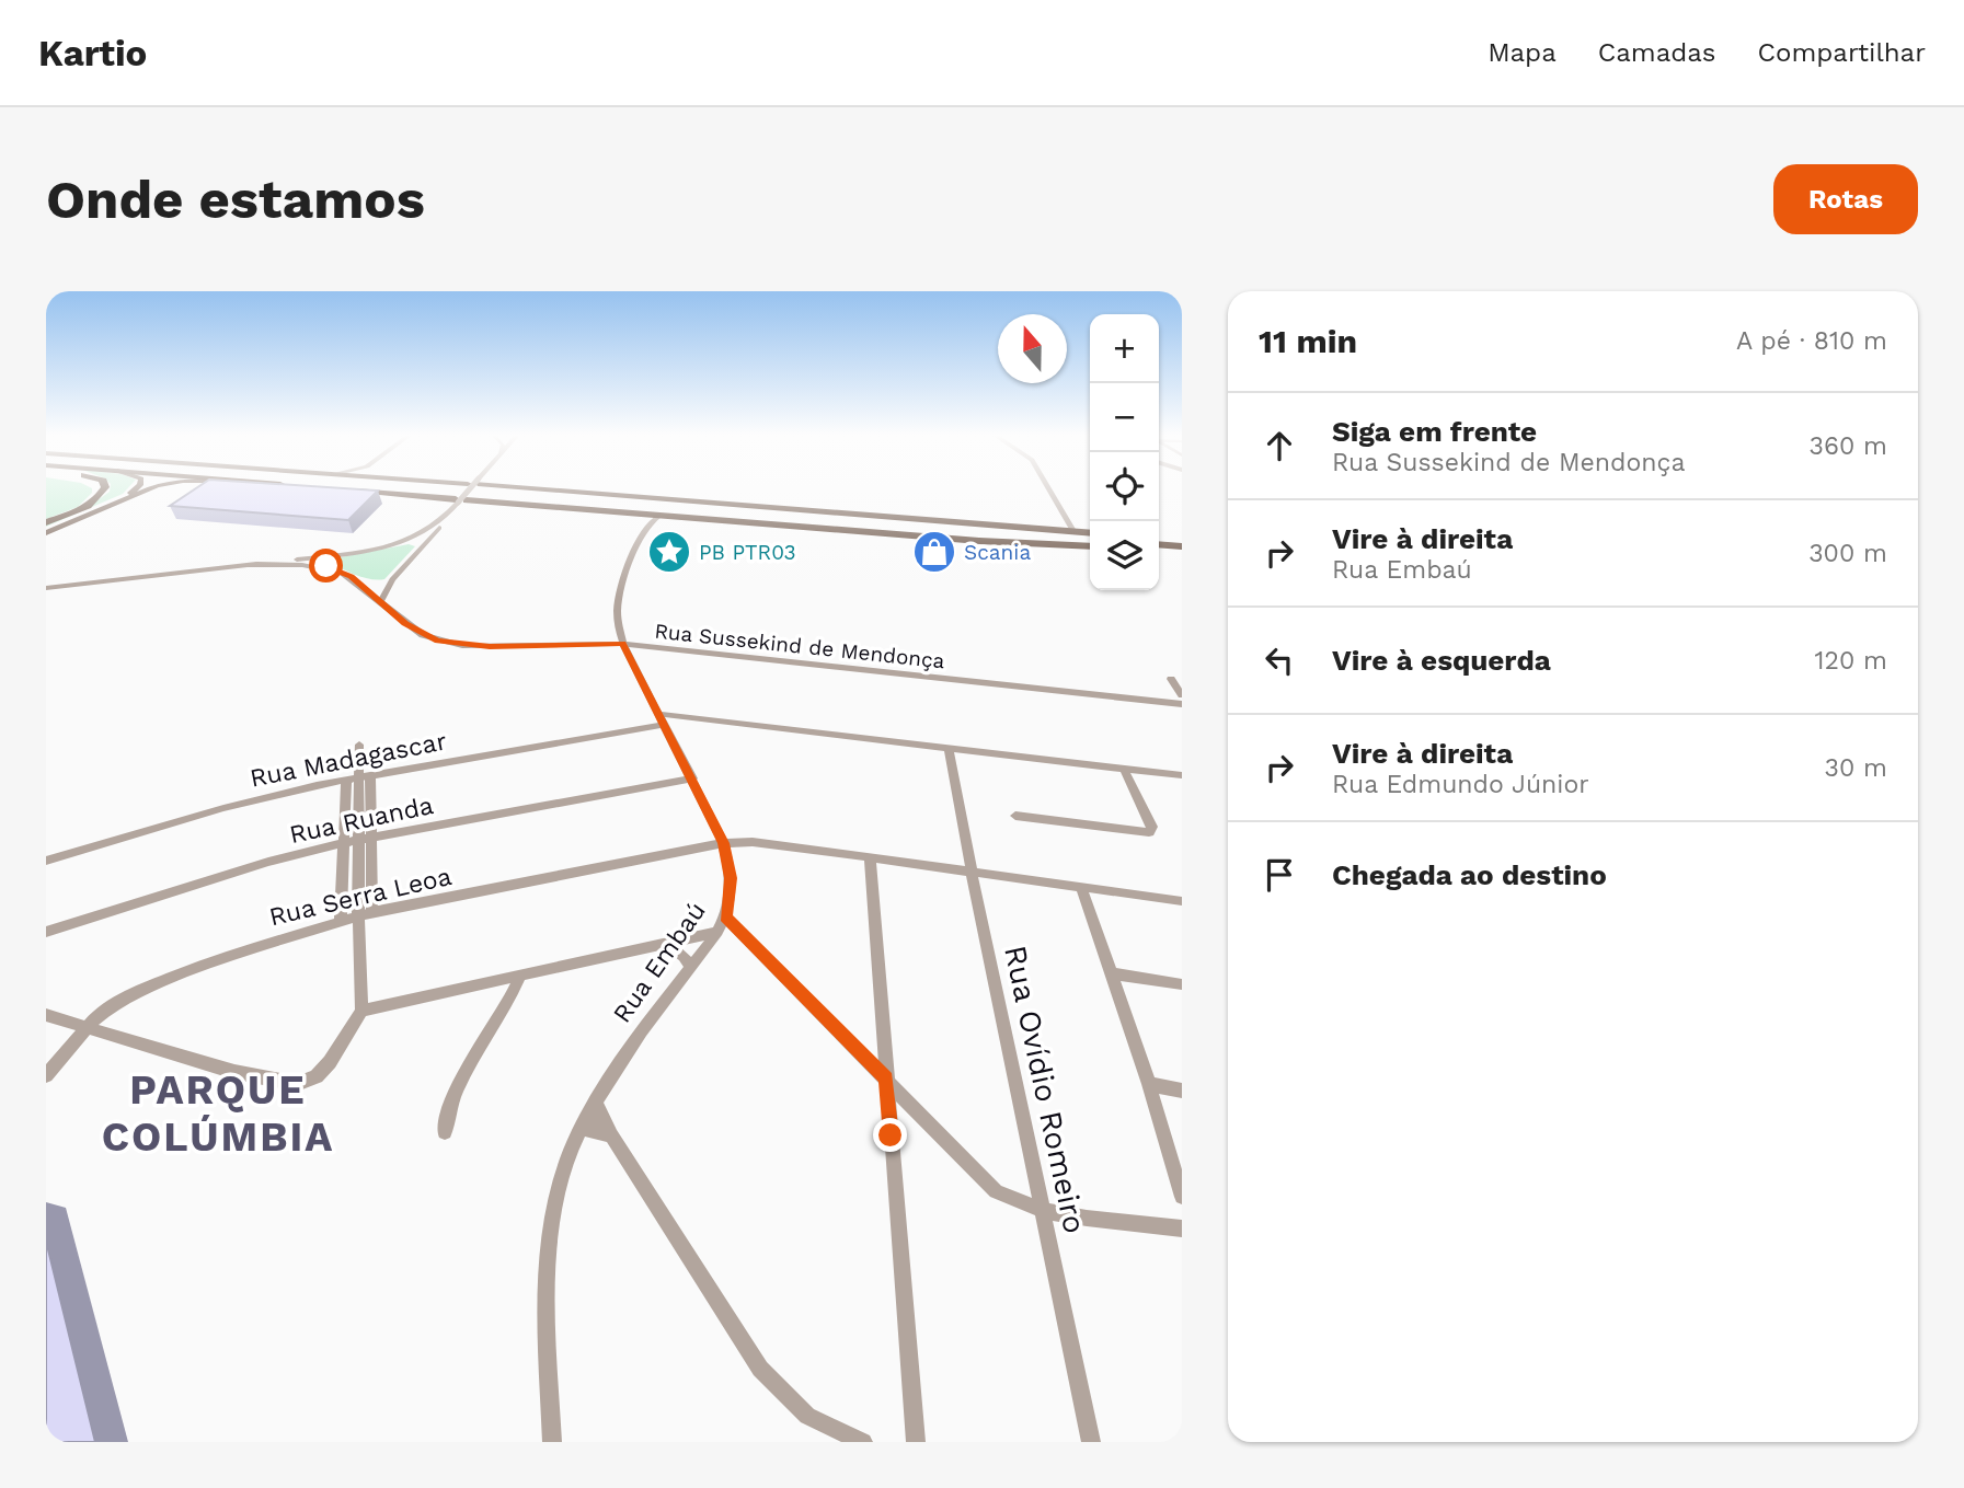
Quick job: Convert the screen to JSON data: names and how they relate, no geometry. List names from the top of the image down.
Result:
{
  "streets": {
    "street": [
      "Rua Sussekind de Mendonça",
      "Rua Madagascar",
      "Rua Ruanda",
      "Rua Serra Leoa",
      "Rua Embaú",
      "Rua Ovídio Romeiro"
    ]
  },
  "crossings": [
    ["Rua Sussekind de Mendonça", "Rua Embaú"],
    ["Rua Madagascar", "Rua Embaú"],
    ["Rua Ruanda", "Rua Embaú"],
    ["Rua Serra Leoa", "Rua Embaú"],
    ["Rua Serra Leoa", "Rua Ovídio Romeiro"]
  ],
  "districts": ["PARQUE COLÚMBIA"],
  "places": {
    "place": ["PB PTR03"],
    "shop": ["Scania"]
  },
  "north": "top",
  "page": {
    "header": "Kartio",
    "nav": ["Mapa", "Camadas", "Compartilhar"],
    "buttons": "Rotas",
    "title": "Onde estamos",
    "heading": ["11 min", "A pé · 810 m"],
    "map_buttons": ["+", "−"],
    "list": [
      ["Siga em frente", "Rua Sussekind de Mendonça", "360 m"],
      ["Vire à direita", "Rua Embaú", "300 m"],
      ["Vire à esquerda", "120 m"],
      ["Vire à direita", "Rua Edmundo Júnior", "30 m"],
      "Chegada ao destino"
    ]
  }
}
